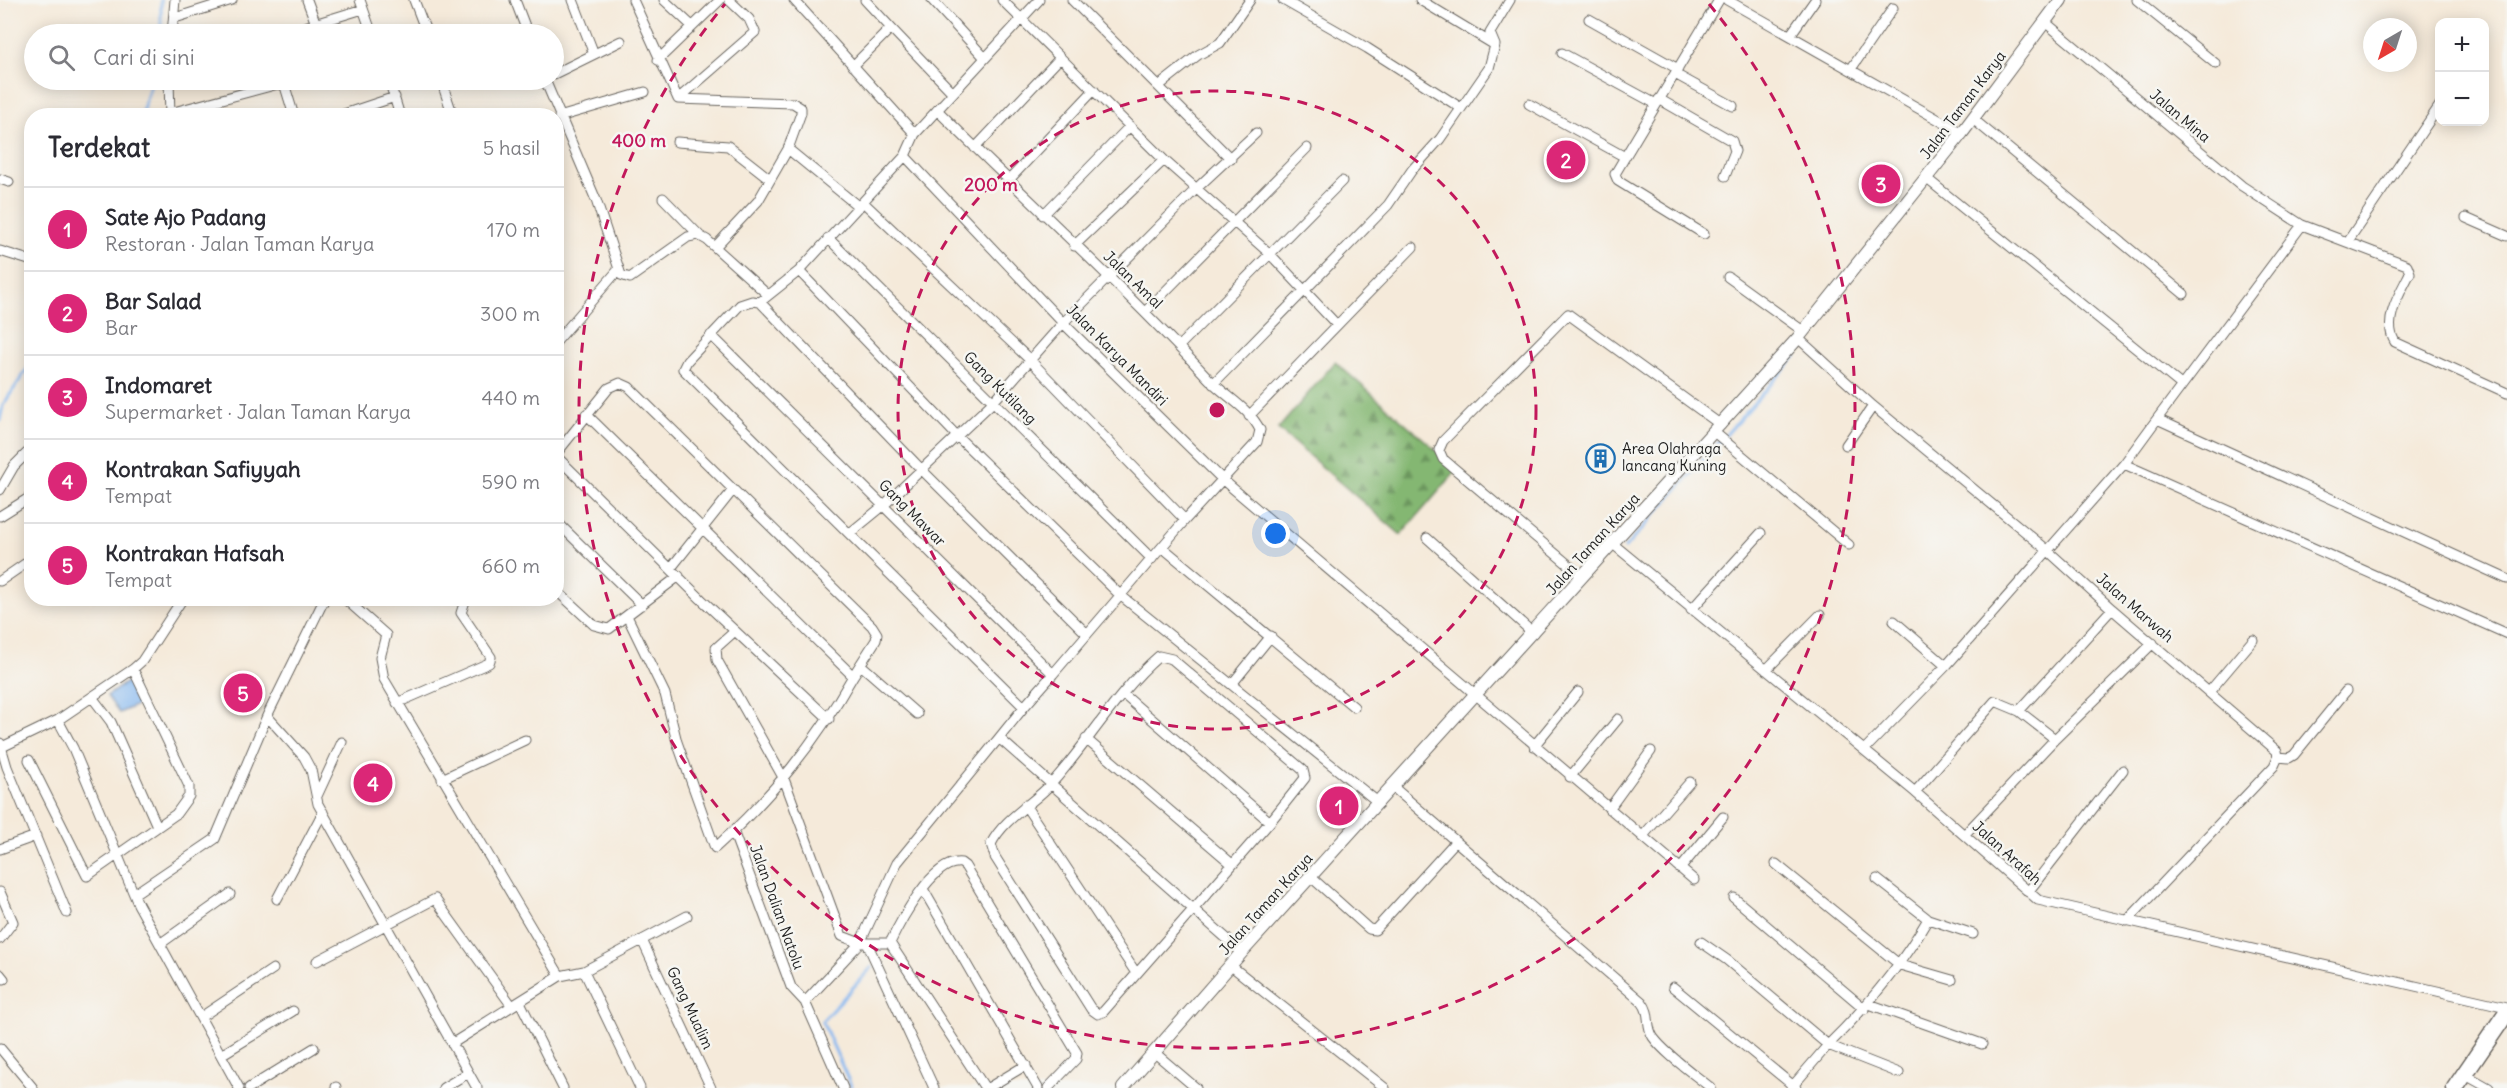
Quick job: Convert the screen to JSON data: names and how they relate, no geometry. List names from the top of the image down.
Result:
{
  "streets": {
    "street": [
      "Jalan Taman Karya",
      "Jalan Mina",
      "Jalan Amal",
      "Jalan Karya Mandiri",
      "Gang Kutilang",
      "Gang Mawar",
      "Jalan Marwah",
      "Jalan Arafah",
      "Jalan Dalian Natolu",
      "Gang Mualim"
    ]
  },
  "crossings": [
    ["Jalan Taman Karya", "Jalan Mina"],
    ["Jalan Taman Karya", "Jalan Karya Mandiri"],
    ["Jalan Taman Karya", "Jalan Marwah"],
    ["Jalan Taman Karya", "Jalan Arafah"]
  ],
  "places": {
    "building": ["Area Olahraga lancang Kuning"]
  },
  "north": "bottom left",
  "page": {
    "map_buttons": ["+", "−"],
    "search": "Cari di sini",
    "heading": ["Terdekat", "5 hasil"],
    "pins": [
      "2",
      "3",
      "5",
      "4",
      "1"
    ],
    "list": [
      {
        "mark": "1",
        "name": "Sate Ajo Padang",
        "note": "Restoran · Jalan Taman Karya",
        "value": "170 m"
      },
      {
        "mark": "2",
        "name": "Bar Salad",
        "note": "Bar",
        "value": "300 m"
      },
      {
        "mark": "3",
        "name": "Indomaret",
        "note": "Supermarket · Jalan Taman Karya",
        "value": "440 m"
      },
      {
        "mark": "4",
        "name": "Kontrakan Safiyyah",
        "note": "Tempat",
        "value": "590 m"
      },
      {
        "mark": "5",
        "name": "Kontrakan Hafsah",
        "note": "Tempat",
        "value": "660 m"
      }
    ]
  },
  "rings": ["400 m", "200 m"]
}
